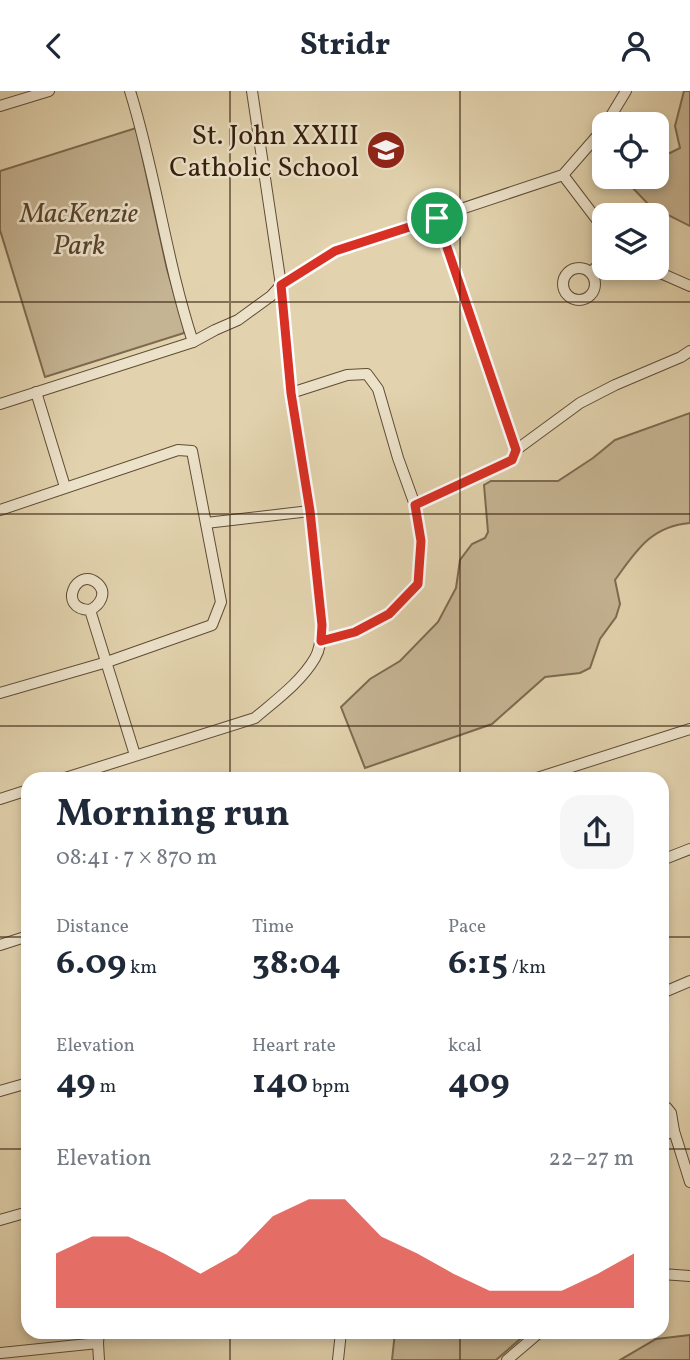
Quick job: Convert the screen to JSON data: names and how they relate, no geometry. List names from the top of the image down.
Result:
{
  "parks": ["MacKenzie Park"],
  "places": {
    "school or university": ["St. John XXIII Catholic School"]
  },
  "page": {
    "header": "Stridr",
    "heading": ["Morning run", "08:41 · 7 × 870 m"],
    "stats": [
      ["Distance", "6.09 km"],
      ["Time", "38:04"],
      ["Pace", "6:15 /km"],
      ["Elevation", "49 m"],
      ["Heart rate", "140 bpm"],
      ["kcal", "409"]
    ],
    "chart": ["Elevation", "22–27 m"]
  }
}
